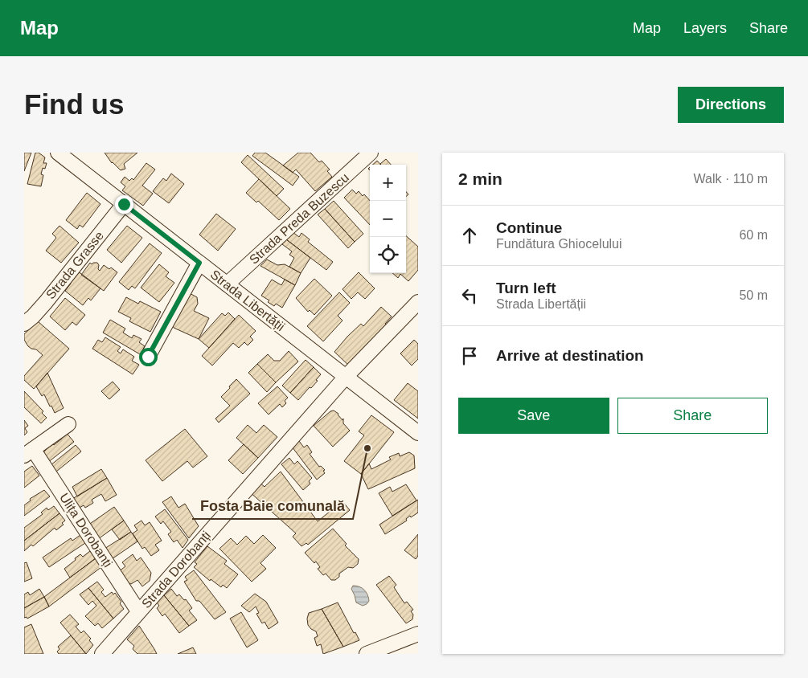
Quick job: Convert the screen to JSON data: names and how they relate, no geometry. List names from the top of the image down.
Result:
{
  "streets": {
    "street": [
      "Strada Preda Buzescu",
      "Strada Grasse",
      "Strada Libertății",
      "Ulița Dorobanți",
      "Strada Dorobanți"
    ]
  },
  "crossings": [
    ["Strada Preda Buzescu", "Strada Libertății"],
    ["Strada Grasse", "Strada Libertății"],
    ["Strada Libertății", "Strada Dorobanți"],
    ["Ulița Dorobanți", "Strada Dorobanți"]
  ],
  "places": ["Fosta Baie comunală"],
  "page": {
    "header": "Map",
    "nav": ["Map", "Layers", "Share"],
    "buttons": [
      "Directions",
      ["Save", "Share"]
    ],
    "title": "Find us",
    "heading": ["2 min", "Walk · 110 m"],
    "map_buttons": ["+", "−"],
    "list": [
      ["Continue", "Fundătura Ghiocelului", "60 m"],
      ["Turn left", "Strada Libertății", "50 m"],
      "Arrive at destination"
    ]
  }
}
